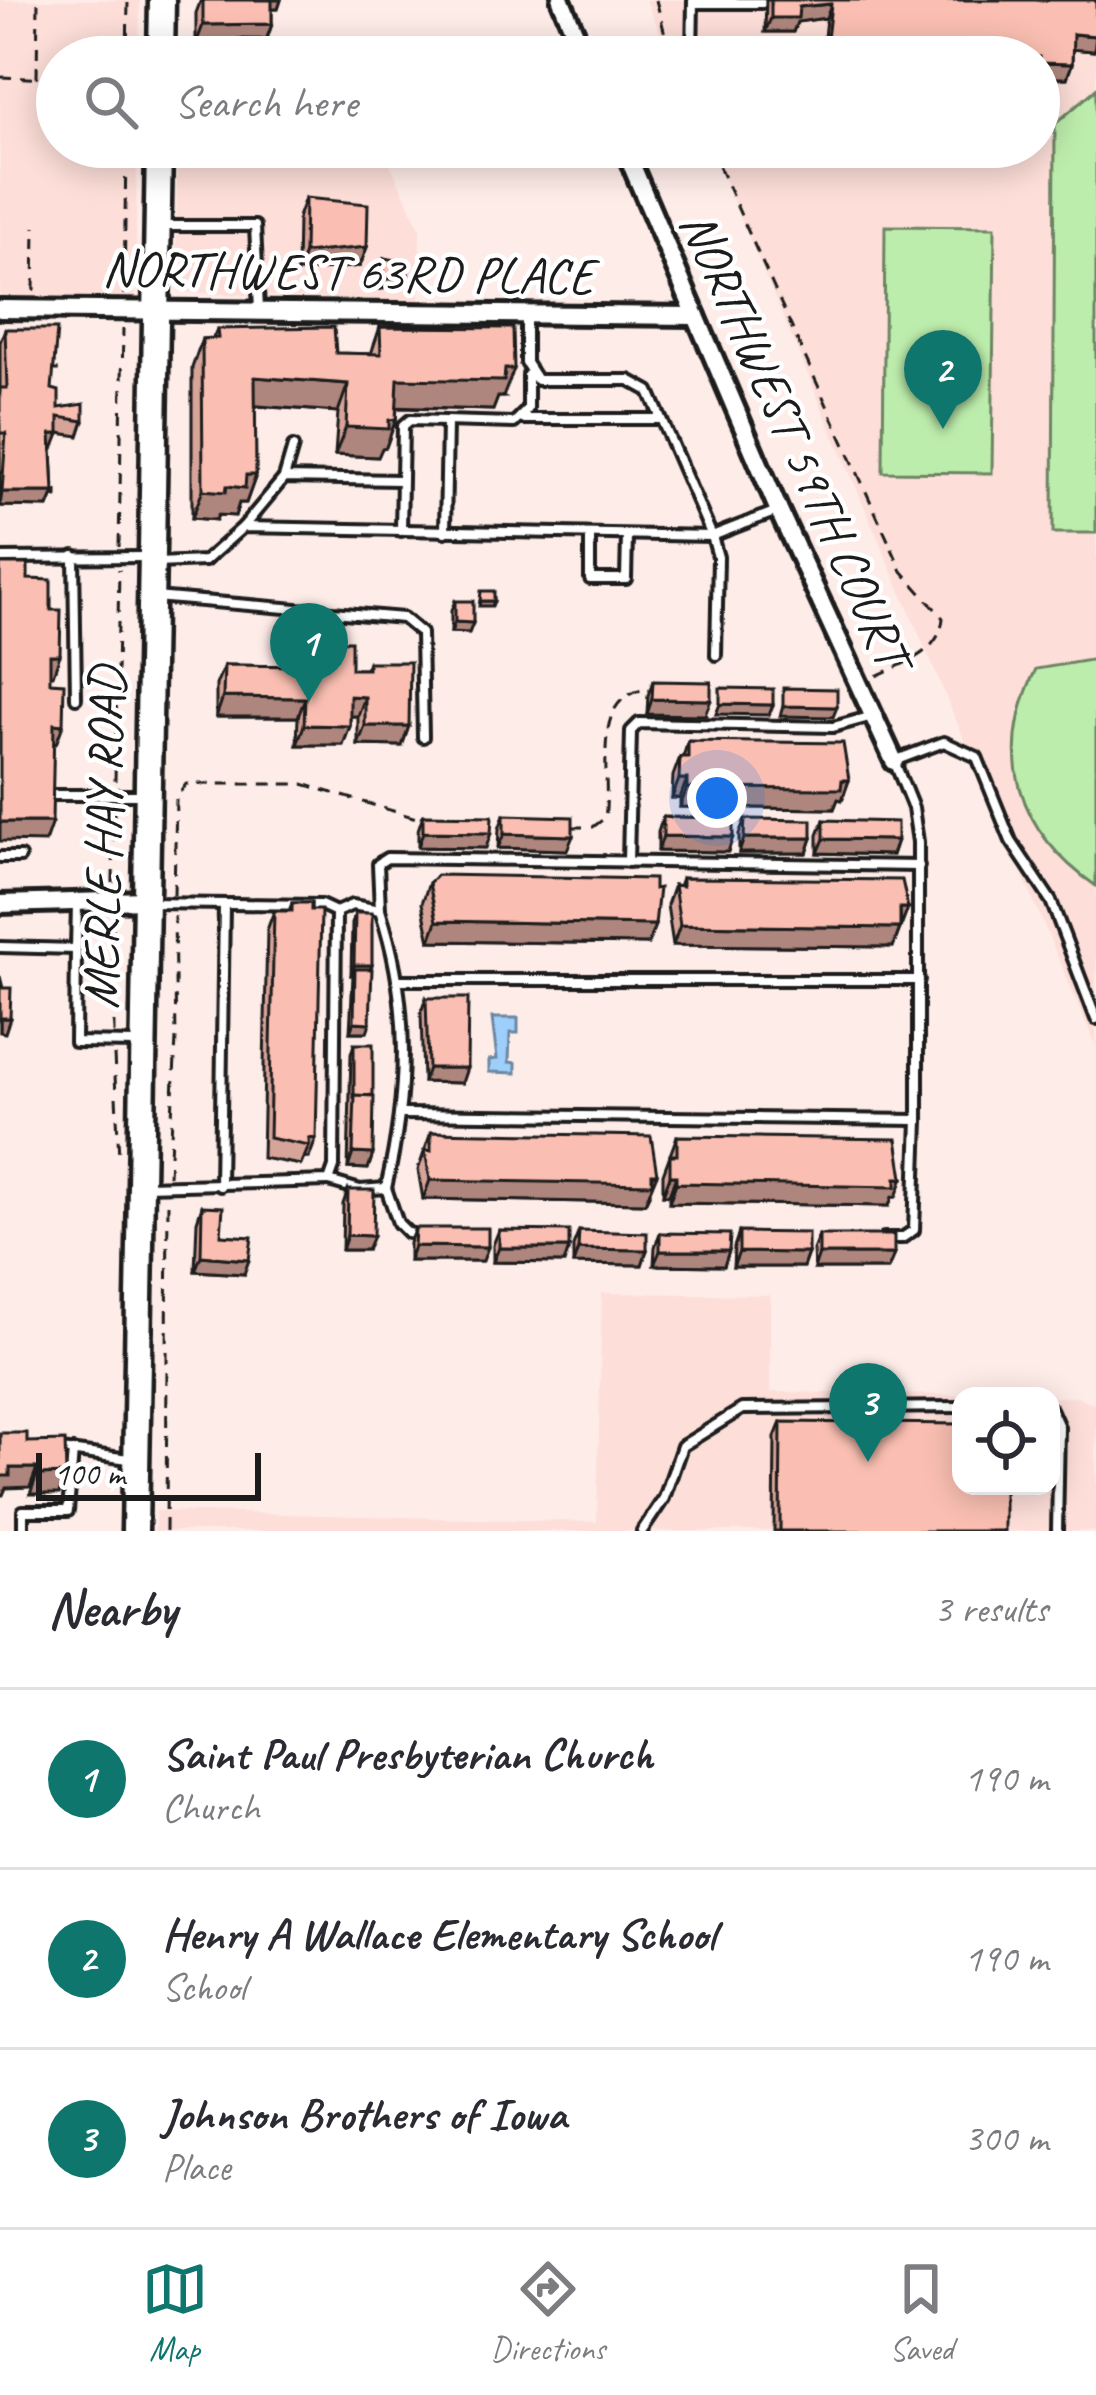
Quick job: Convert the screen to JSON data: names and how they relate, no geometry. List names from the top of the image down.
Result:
{
  "streets": {
    "main road": ["MERLE HAY ROAD"],
    "street": ["NORTHWEST 63RD PLACE", "NORTHWEST 59TH COURT"]
  },
  "crossings": [
    ["NORTHWEST 63RD PLACE", "NORTHWEST 59TH COURT"],
    ["NORTHWEST 63RD PLACE", "MERLE HAY ROAD"]
  ],
  "scale_bar": "100 m",
  "page": {
    "search": "Search here",
    "pins": ["2", "1", "3"],
    "scale": "100 m",
    "heading": ["Nearby", "3 results"],
    "list": [
      {
        "mark": "1",
        "name": "Saint Paul Presbyterian Church",
        "note": "Church",
        "value": "190 m"
      },
      {
        "mark": "2",
        "name": "Henry A Wallace Elementary School",
        "note": "School",
        "value": "190 m"
      },
      {
        "mark": "3",
        "name": "Johnson Brothers of Iowa",
        "note": "Place",
        "value": "300 m"
      }
    ],
    "nav": ["Map", "Directions", "Saved"]
  }
}
